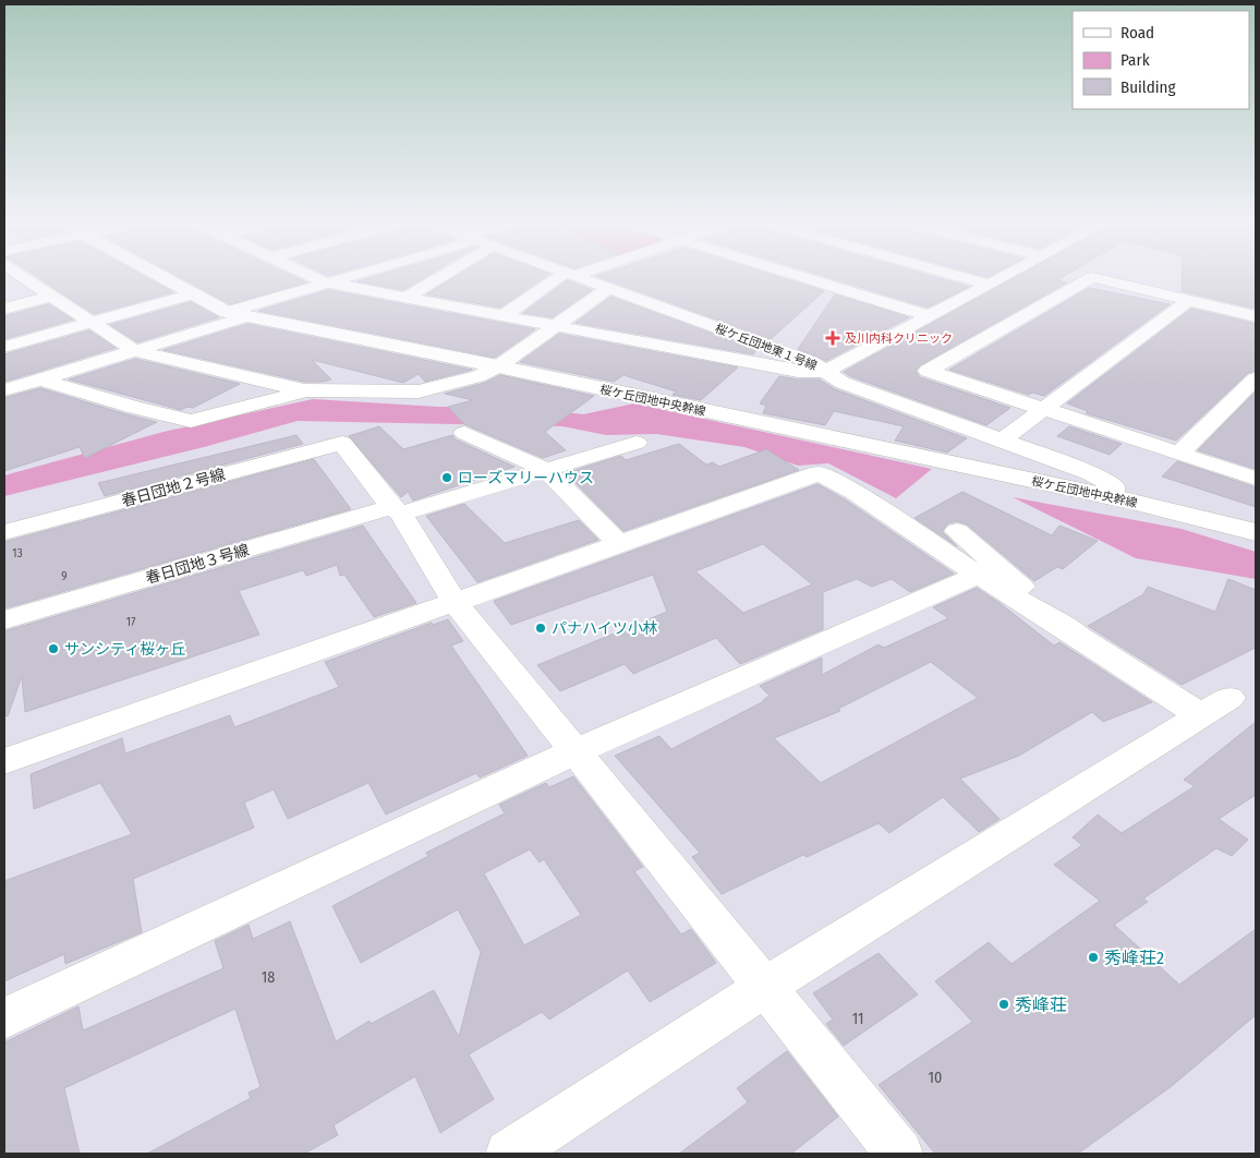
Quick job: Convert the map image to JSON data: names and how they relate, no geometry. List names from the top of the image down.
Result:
{
  "streets": {
    "street": [
      "桜ケ丘団地東１号線",
      "桜ケ丘団地中央幹線",
      "春日団地２号線",
      "春日団地３号線"
    ]
  },
  "crossings": [
    ["桜ケ丘団地東１号線", "桜ケ丘団地中央幹線"],
    ["春日団地２号線", "春日団地３号線"]
  ],
  "places": {
    "health": ["及川内科クリニック"],
    "other": [
      "ローズマリーハウス",
      "パナハイツ小林",
      "サンシティ桜ヶ丘",
      "秀峰荘2",
      "秀峰荘"
    ]
  },
  "house_numbers": [
    "13",
    "9",
    "17",
    "18",
    "11",
    "10"
  ],
  "legend": ["Road", "Park", "Building"]
}
